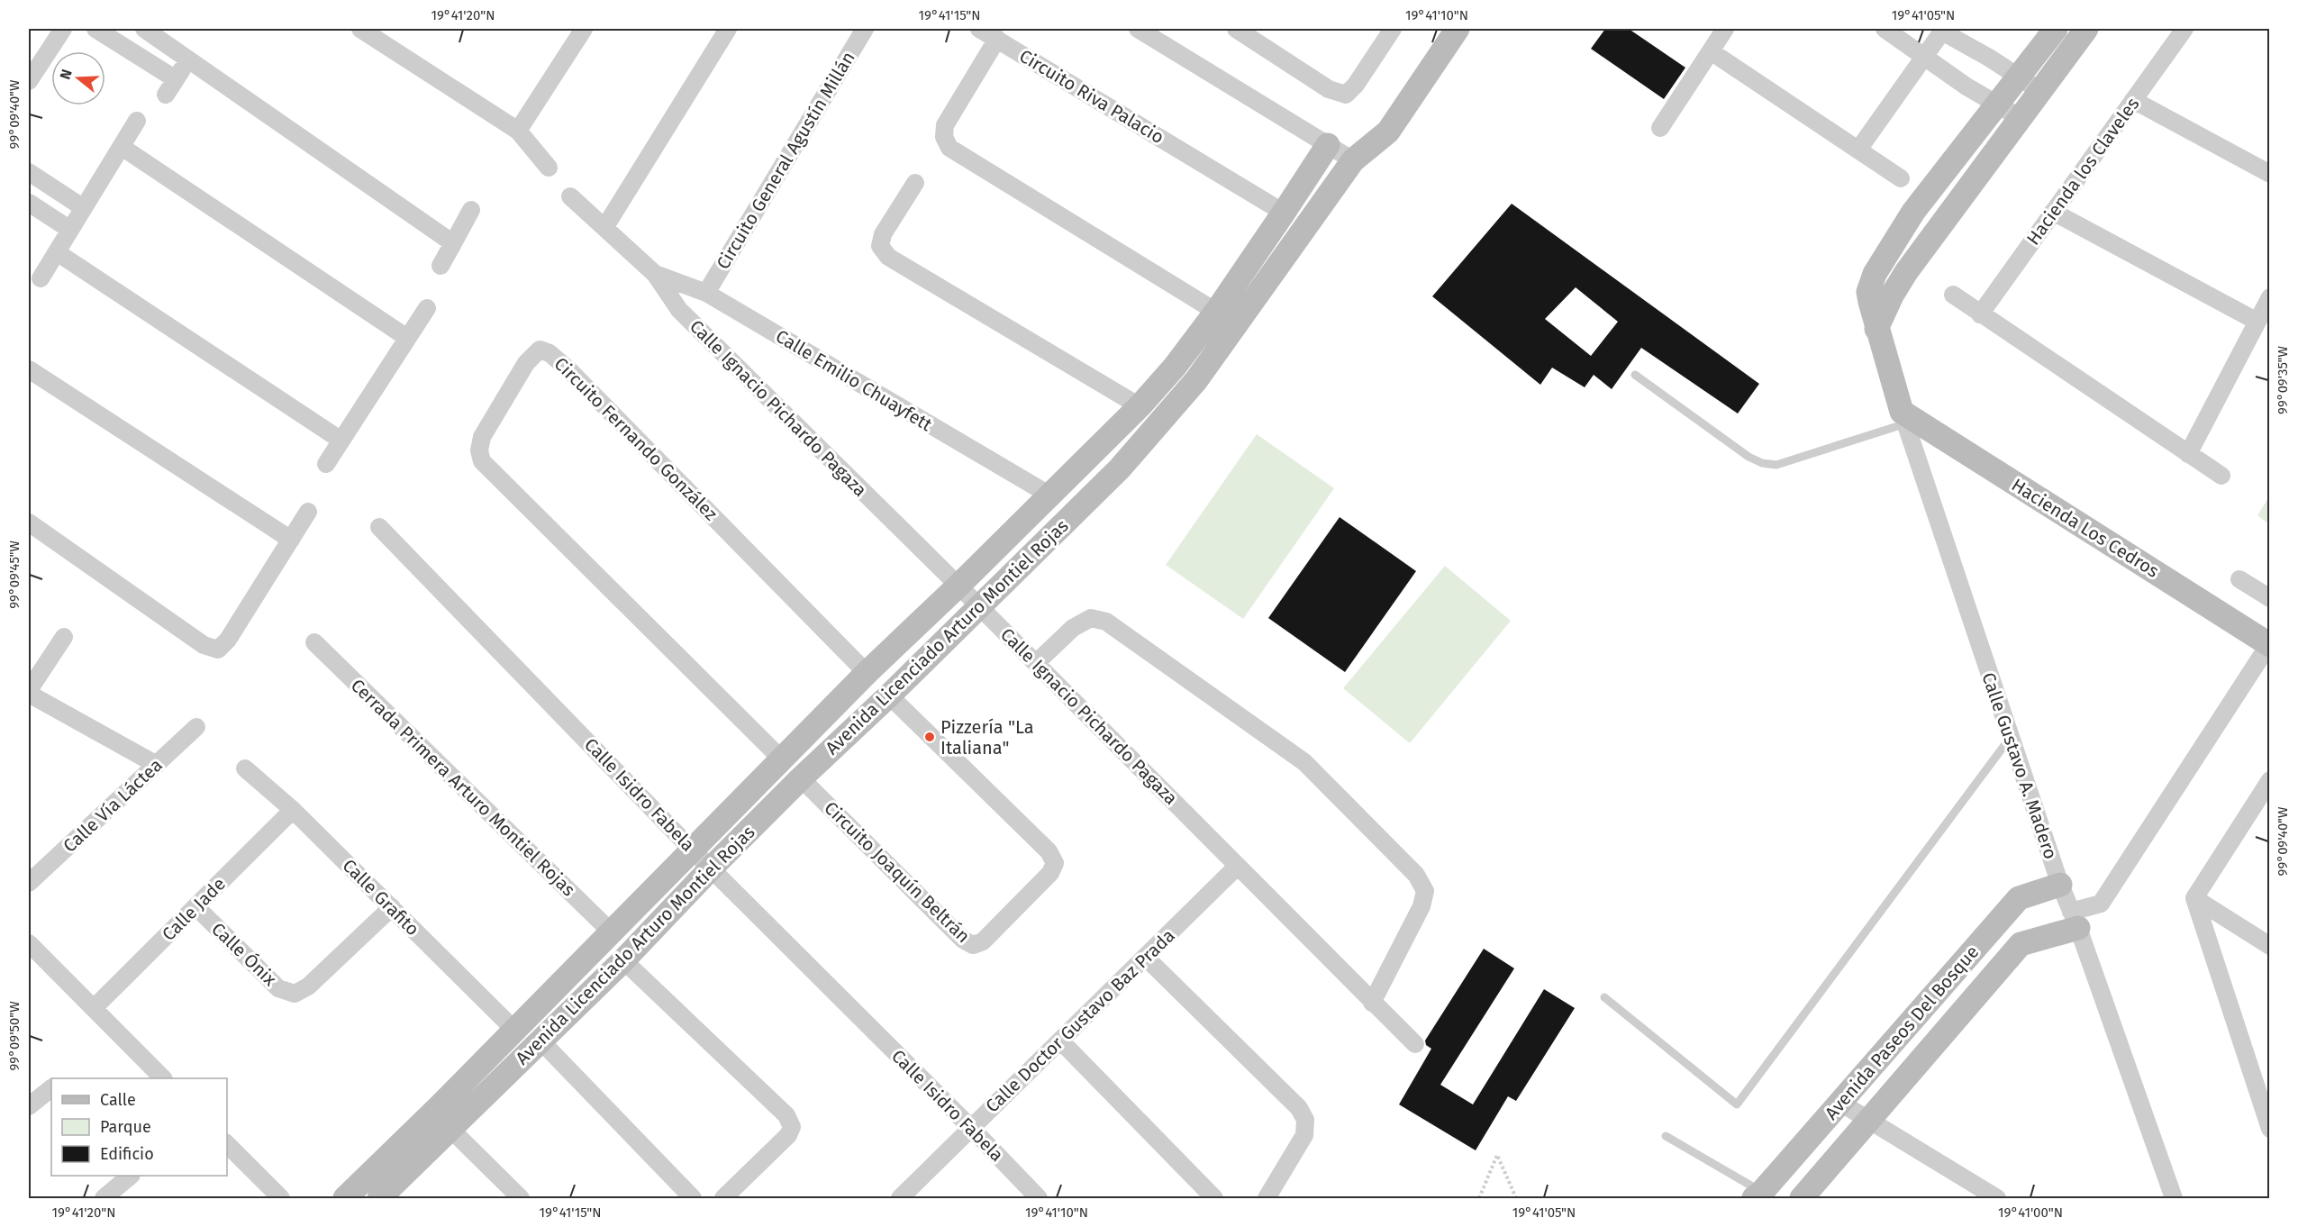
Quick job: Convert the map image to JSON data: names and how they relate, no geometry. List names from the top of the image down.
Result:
{
  "streets": {
    "main road": [
      "Hacienda Los Cedros",
      "Avenida Licenciado Arturo Montiel Rojas",
      "Calle Gustavo A. Madero",
      "Avenida Paseos Del Bosque"
    ],
    "street": [
      "Circuito Riva Palacio",
      "Circuito General Agustín Millán",
      "Hacienda los Claveles",
      "Calle Emilio Chuayfett",
      "Calle Ignacio Pichardo Pagaza",
      "Circuito Fernando González",
      "Cerrada Primera Arturo Montiel Rojas",
      "Calle Isidro Fabela",
      "Calle Vía Láctea",
      "Circuito Joaquín Beltrán",
      "Calle Grafito",
      "Calle Jade",
      "Calle Ónix",
      "Calle Doctor Gustavo Baz Prada"
    ]
  },
  "crossings": [
    ["Circuito Riva Palacio", "Avenida Licenciado Arturo Montiel Rojas"],
    ["Circuito General Agustín Millán", "Calle Emilio Chuayfett"],
    ["Calle Emilio Chuayfett", "Calle Ignacio Pichardo Pagaza"],
    ["Calle Emilio Chuayfett", "Avenida Licenciado Arturo Montiel Rojas"],
    ["Calle Ignacio Pichardo Pagaza", "Avenida Licenciado Arturo Montiel Rojas"],
    ["Calle Ignacio Pichardo Pagaza", "Calle Doctor Gustavo Baz Prada"],
    ["Circuito Fernando González", "Avenida Licenciado Arturo Montiel Rojas"],
    ["Hacienda Los Cedros", "Calle Gustavo A. Madero"],
    ["Avenida Licenciado Arturo Montiel Rojas", "Cerrada Primera Arturo Montiel Rojas"],
    ["Avenida Licenciado Arturo Montiel Rojas", "Calle Isidro Fabela"],
    ["Avenida Licenciado Arturo Montiel Rojas", "Circuito Joaquín Beltrán"],
    ["Avenida Licenciado Arturo Montiel Rojas", "Calle Grafito"],
    ["Calle Gustavo A. Madero", "Avenida Paseos Del Bosque"],
    ["Calle Isidro Fabela", "Calle Doctor Gustavo Baz Prada"],
    ["Calle Grafito", "Calle Jade"],
    ["Calle Grafito", "Calle Ónix"],
    ["Calle Jade", "Calle Ónix"]
  ],
  "places": ["Pizzería \"La Italiana\""],
  "legend": ["Calle", "Parque", "Edificio"],
  "north": "left",
  "coordinates": [
    "19°41'20\"N",
    "19°41'15\"N",
    "19°41'10\"N",
    "19°41'05\"N",
    "99°09'40\"W",
    "99°09'35\"W",
    "99°09'45\"W",
    "99°09'50\"W",
    "19°41'00\"N"
  ]
}
